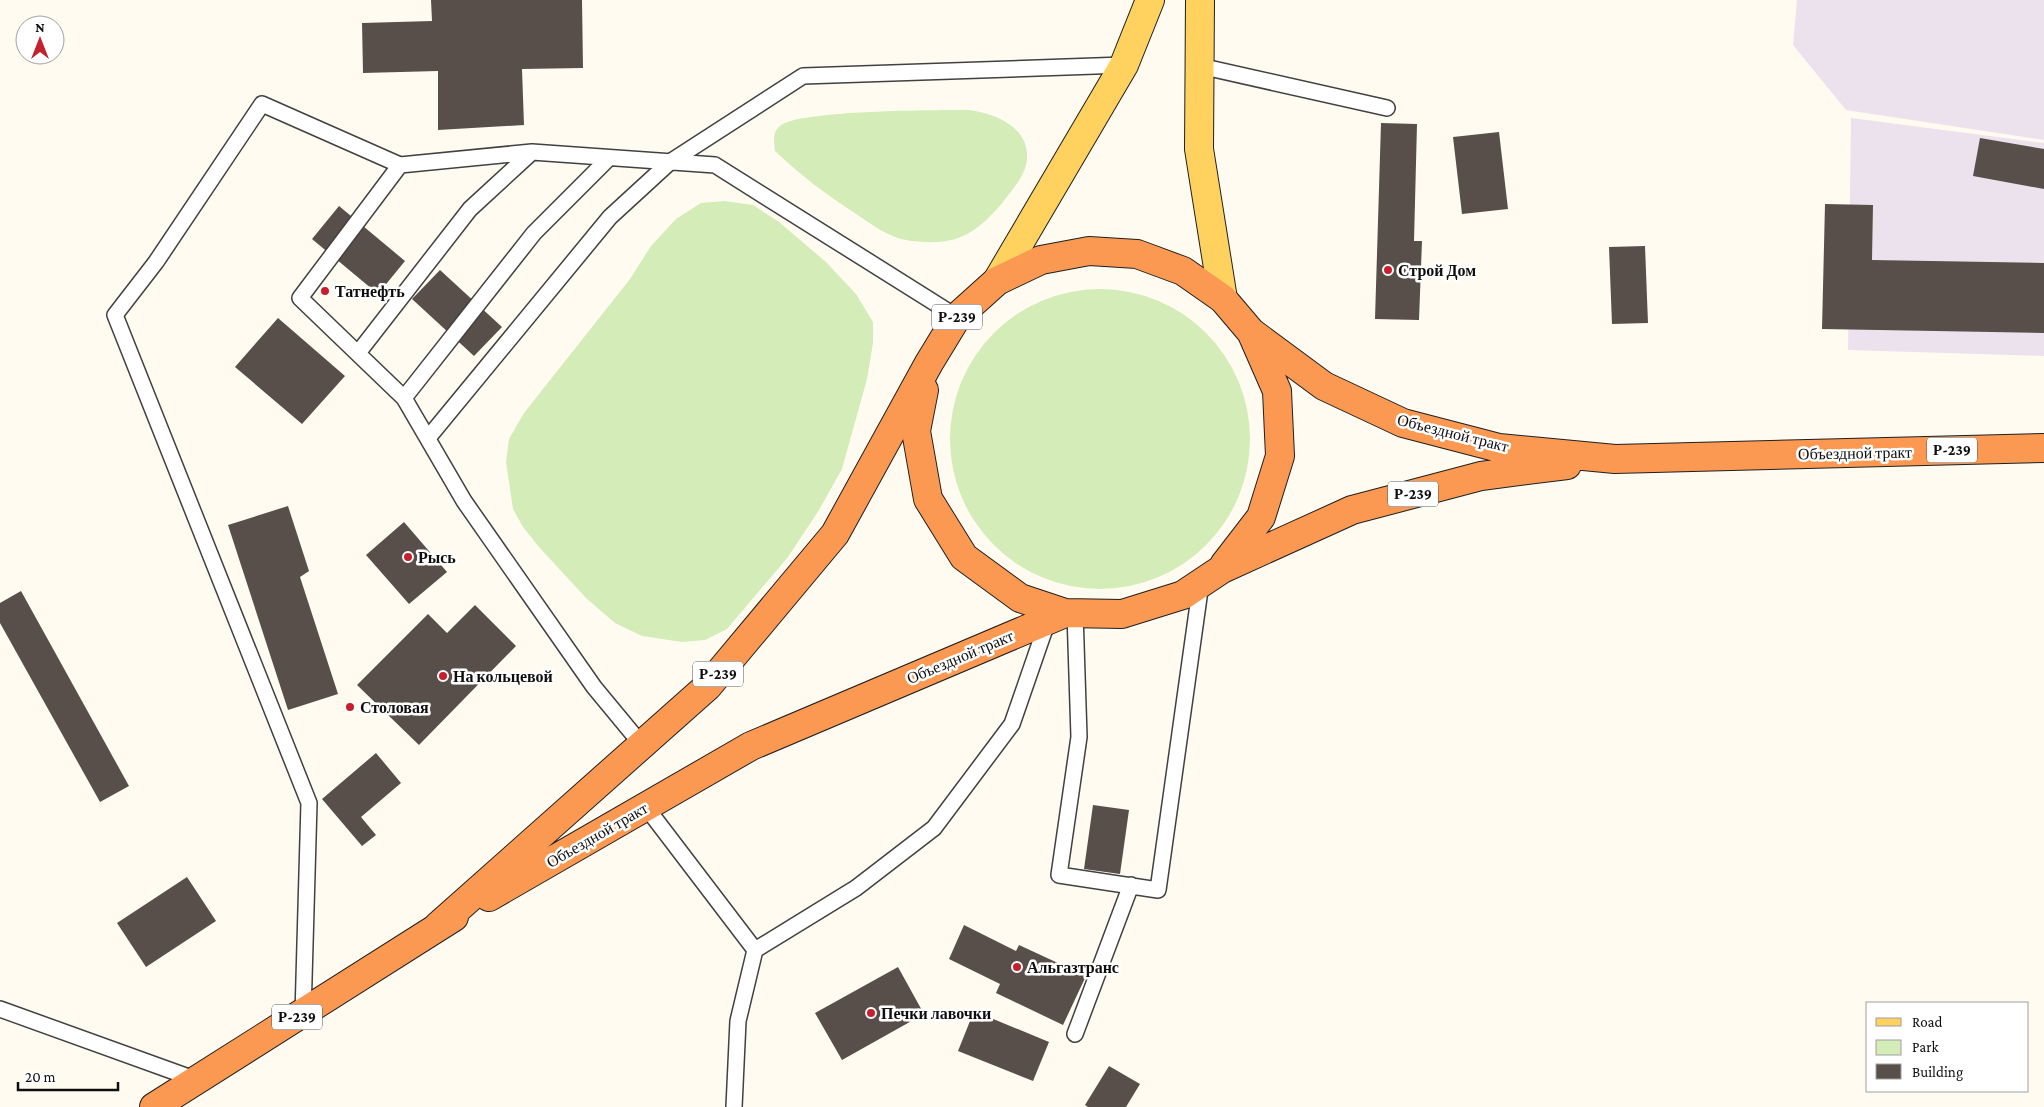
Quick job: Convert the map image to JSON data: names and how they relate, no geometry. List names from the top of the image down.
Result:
{
  "streets": {
    "highway": ["Р-239", "Объездной тракт"]
  },
  "crossings": [
    ["Р-239", "Объездной тракт"]
  ],
  "places": [
    "Строй Дом",
    "Татнефть",
    "Рысь",
    "На кольцевой",
    "Столовая",
    "Альгазтранс",
    "Печки лавочки"
  ],
  "legend": ["Road", "Park", "Building"],
  "scale_bar": "20 m",
  "north": "top"
}
